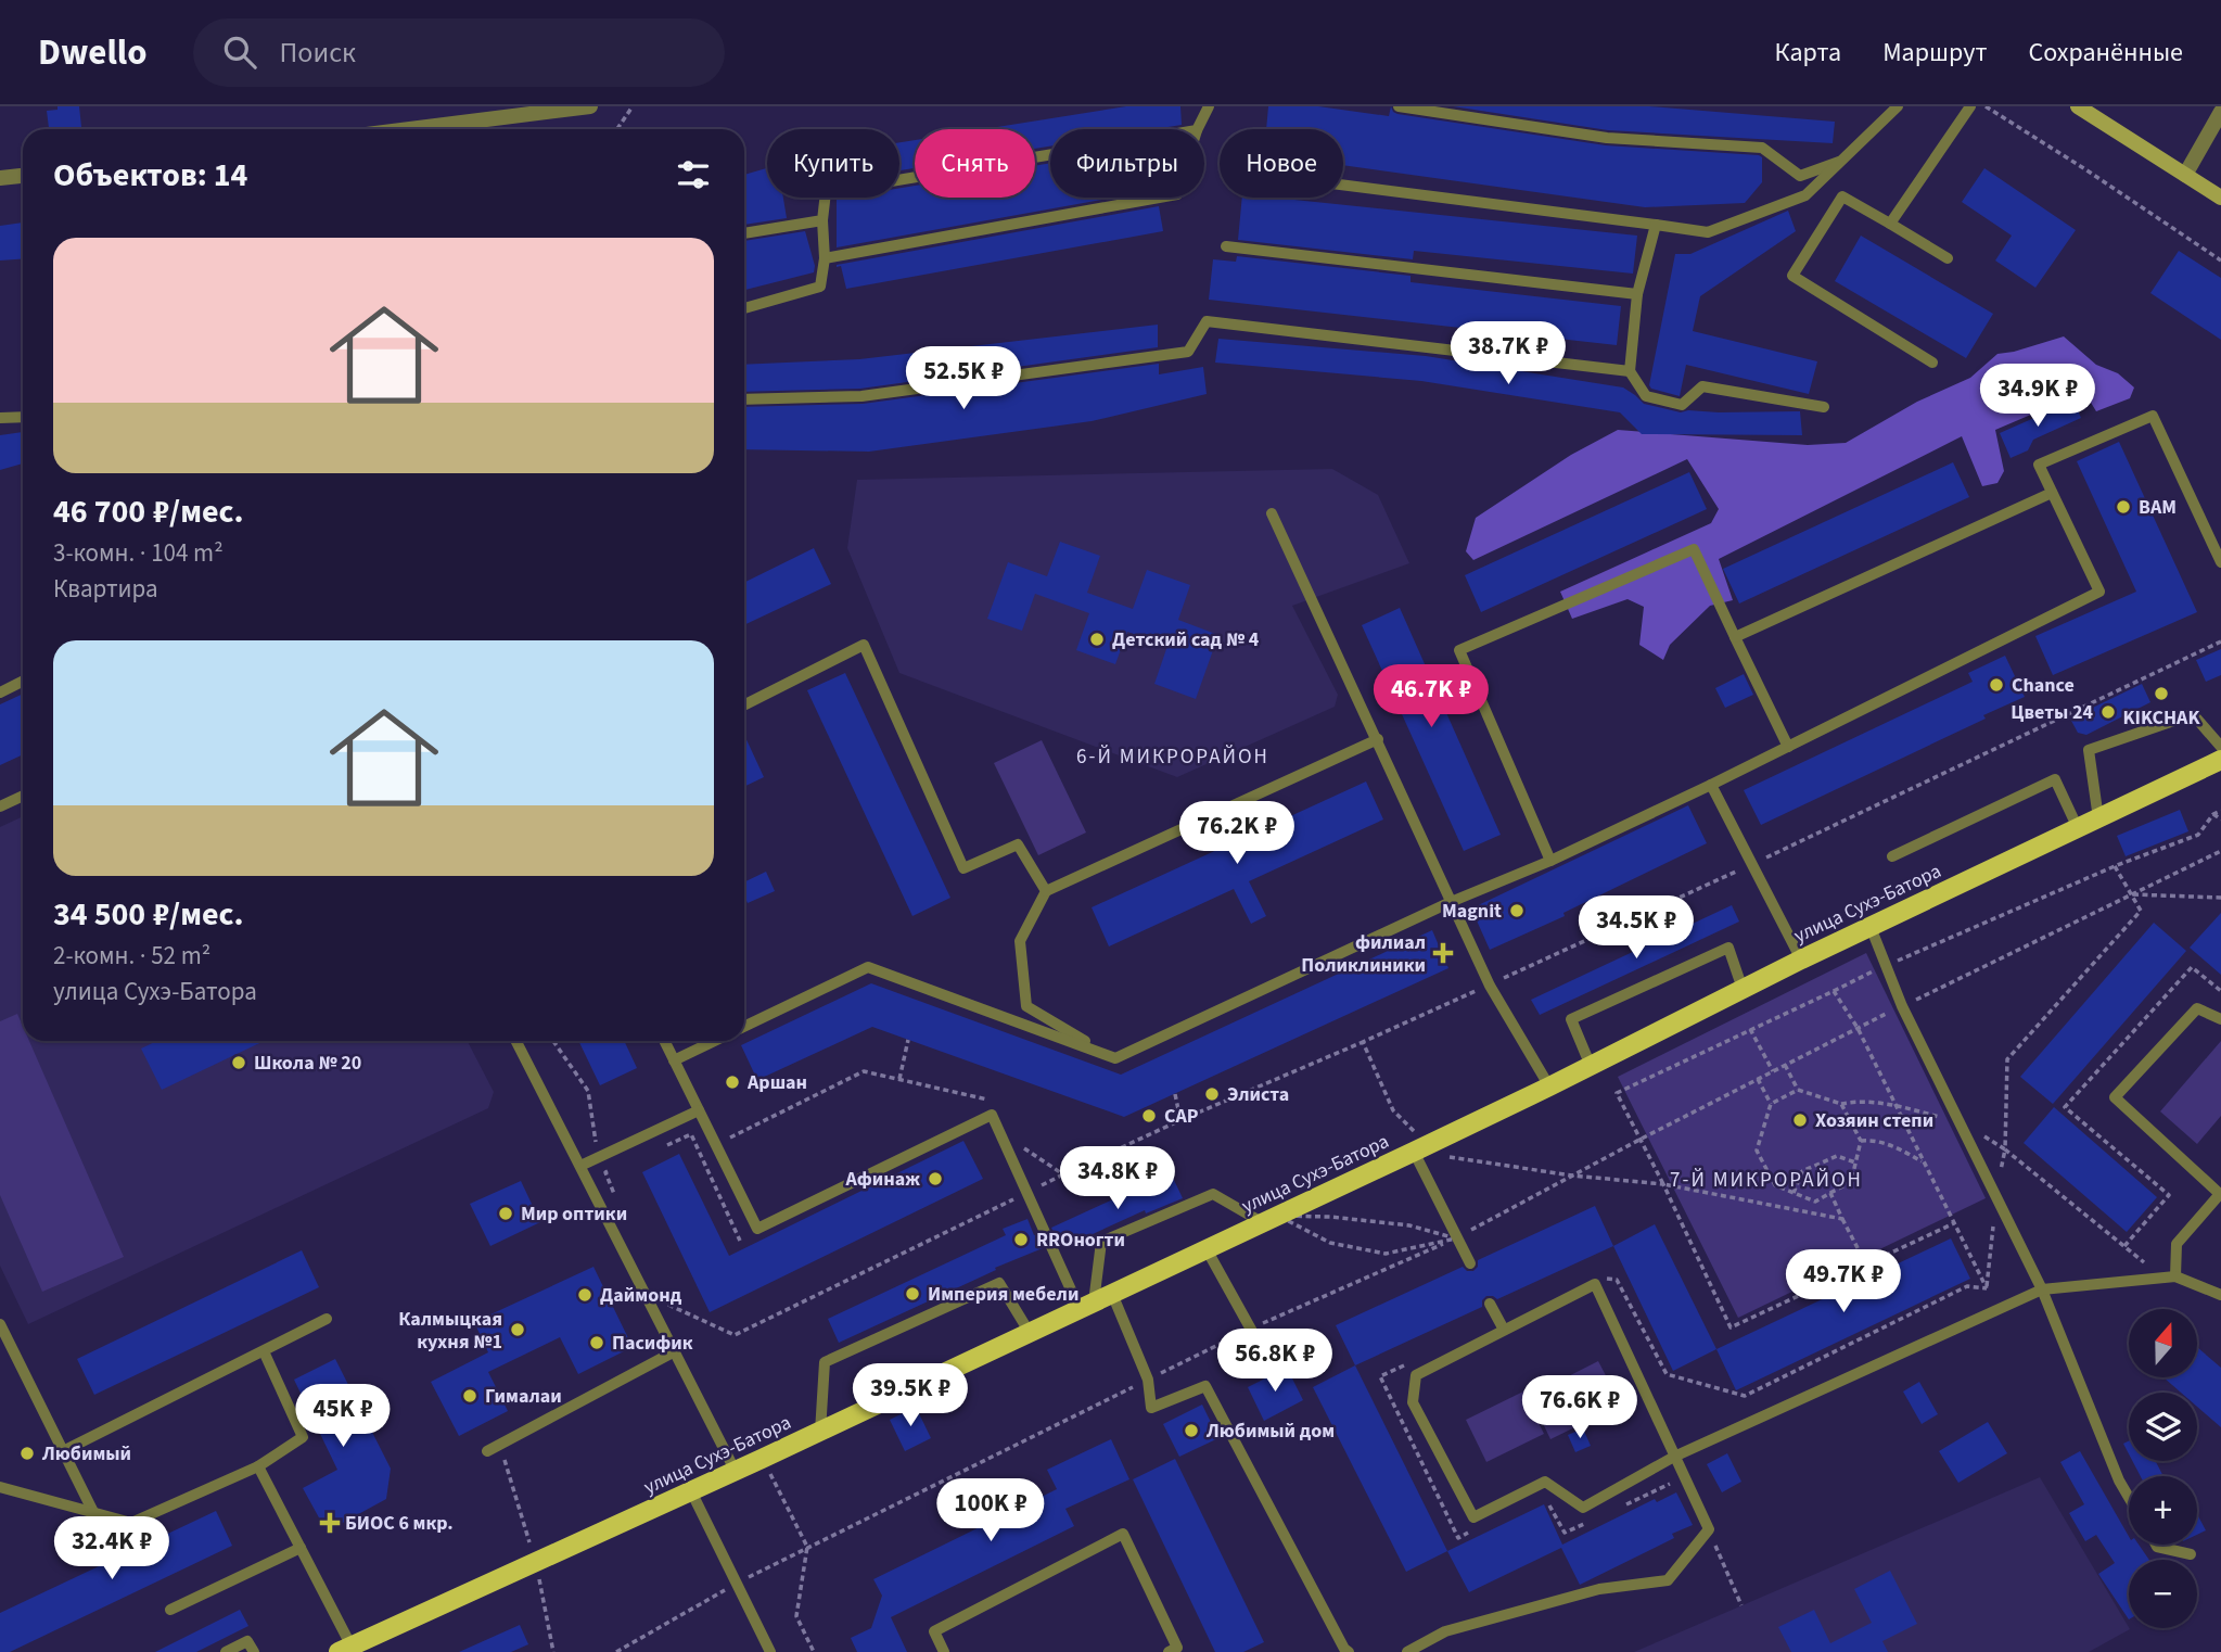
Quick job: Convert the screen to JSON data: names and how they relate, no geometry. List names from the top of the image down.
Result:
{
  "streets": {
    "main road": ["улица Сухэ-Батора"]
  },
  "districts": ["6-Й МИКРОРАЙОН", "7-Й МИКРОРАЙОН"],
  "places": {
    "other": [
      "ВАМ",
      "Детский сад № 4",
      "Chance",
      "KIKCHAK",
      "Цветы 24",
      "Magnit",
      "Школа № 20",
      "Аршан",
      "Элиста",
      "САР",
      "Хозяин степи",
      "Афинаж",
      "Мир оптики",
      "RROногти",
      "Империя мебели",
      "Даймонд",
      "Калмыцкая кухня №1",
      "Пасифик",
      "Гималаи",
      "Любимый дом",
      "Любимый"
    ],
    "health": ["филиал Поликлиники", "БИОС 6 мкр."]
  },
  "north": "top",
  "page": {
    "header": "Dwello",
    "search": "Поиск",
    "nav": ["Карта", "Маршрут", "Сохранённые"],
    "chip": [
      "Купить",
      "Снять",
      "Фильтры",
      "Новое"
    ],
    "heading": "Объектов: 14",
    "list": [
      {
        "name": "46 700 ₽/мес.",
        "note": "3-комн. · 104 m² · Квартира"
      },
      {
        "name": "34 500 ₽/мес.",
        "note": "2-комн. · 52 m² · улица Сухэ-Батора"
      }
    ],
    "price": [
      "38.7K ₽",
      "52.5K ₽",
      "34.9K ₽",
      "46.7K ₽",
      "76.2K ₽",
      "34.5K ₽",
      "34.8K ₽",
      "49.7K ₽",
      "56.8K ₽",
      "39.5K ₽",
      "76.6K ₽",
      "45K ₽",
      "100K ₽",
      "32.4K ₽"
    ],
    "map_buttons": ["+", "−"]
  }
}
